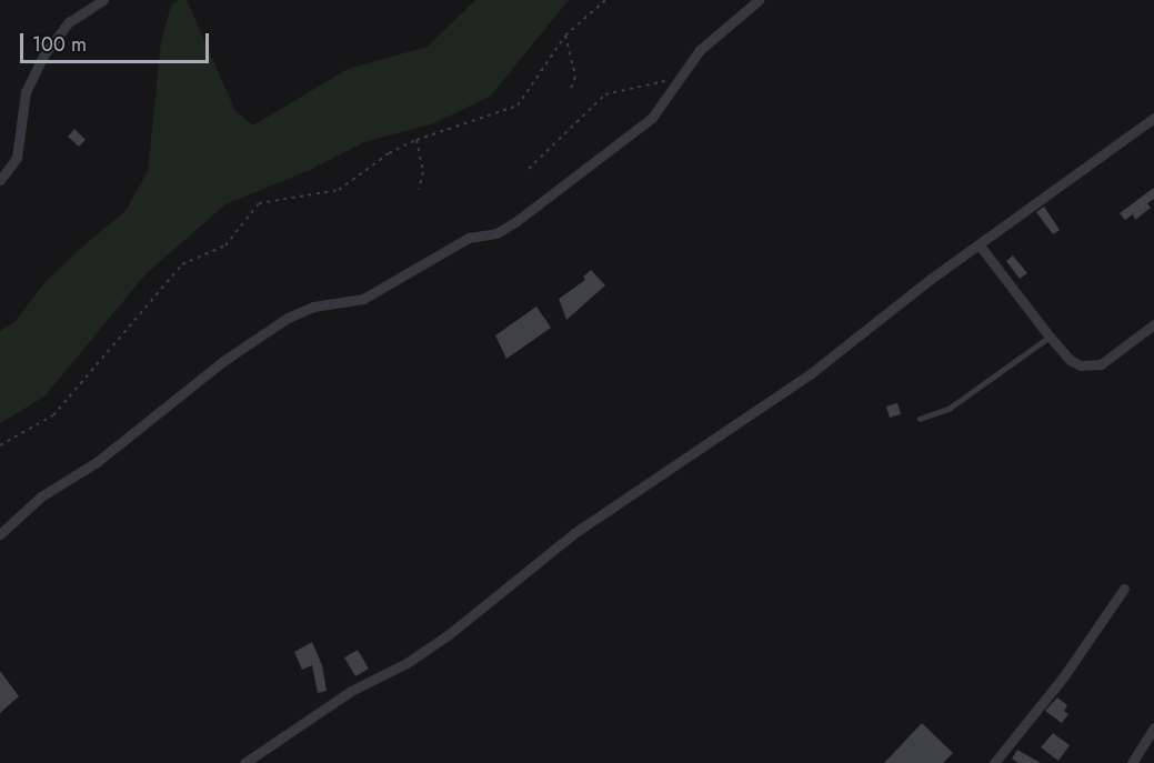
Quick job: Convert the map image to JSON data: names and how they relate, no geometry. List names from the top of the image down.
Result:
{
  "scale_bar": "100 m"
}
